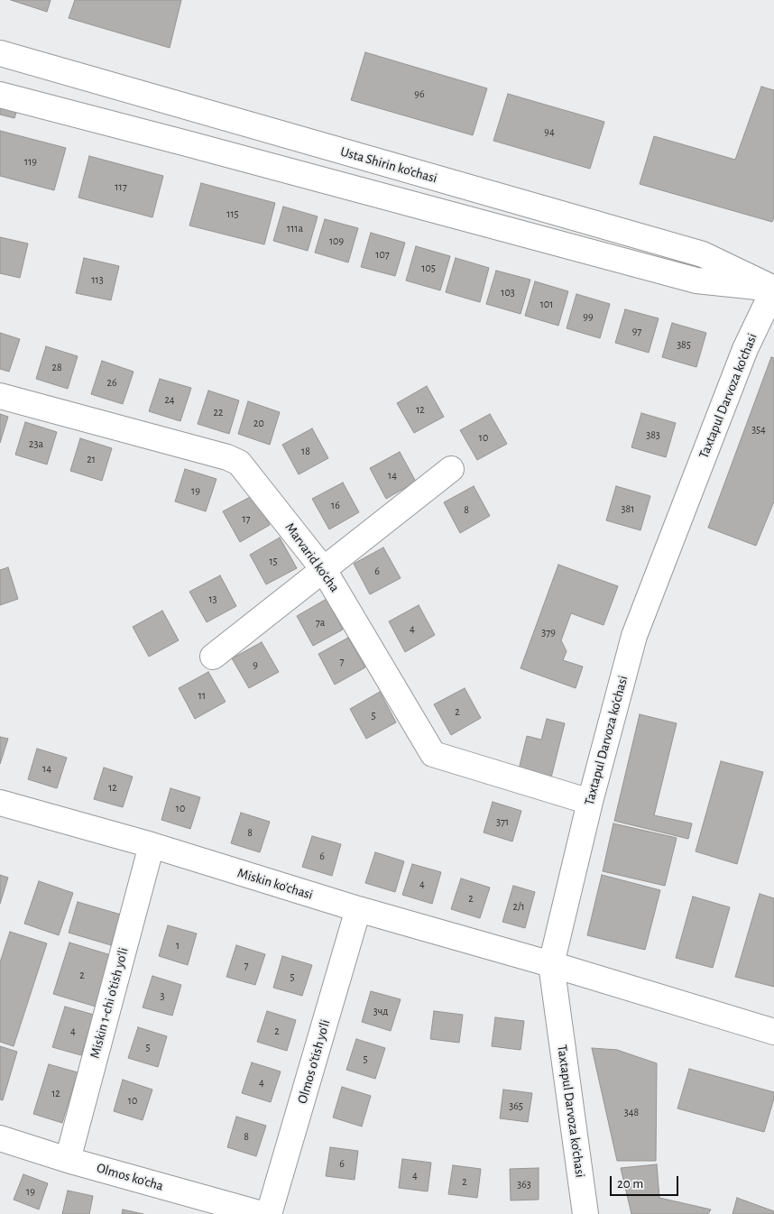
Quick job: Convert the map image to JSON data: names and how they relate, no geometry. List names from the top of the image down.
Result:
{
  "streets": {
    "street": [
      "Usta Shirin ko'chasi",
      "Taxtapul Darvoza ko'chasi",
      "Marvarid ko'cha",
      "Miskin ko'chasi",
      "Miskin 1-chi o'tish yo'li",
      "Olmos o'tish yo'li",
      "Olmos ko'cha"
    ]
  },
  "crossings": [
    ["Usta Shirin ko'chasi", "Taxtapul Darvoza ko'chasi"],
    ["Taxtapul Darvoza ko'chasi", "Marvarid ko'cha"],
    ["Taxtapul Darvoza ko'chasi", "Miskin ko'chasi"],
    ["Miskin ko'chasi", "Miskin 1-chi o'tish yo'li"],
    ["Miskin ko'chasi", "Olmos o'tish yo'li"],
    ["Miskin 1-chi o'tish yo'li", "Olmos ko'cha"]
  ],
  "house_numbers": [
    "96",
    "94",
    "119",
    "117",
    "115",
    "111a",
    "109",
    "107",
    "105",
    "113",
    "103",
    "101",
    "99",
    "97",
    "385",
    "28",
    "26",
    "24",
    "12",
    "22",
    "20",
    "354",
    "383",
    "10",
    "23a",
    "18",
    "21",
    "14",
    "19",
    "16",
    "381",
    "8",
    "17",
    "15",
    "6",
    "13",
    "7a",
    "4",
    "379",
    "7",
    "9",
    "11",
    "2",
    "5",
    "14",
    "12",
    "10",
    "371",
    "8",
    "6",
    "4",
    "2",
    "2/1",
    "1",
    "7",
    "2",
    "5",
    "3",
    "3чд",
    "4",
    "2",
    "5",
    "5",
    "4",
    "12",
    "10",
    "365",
    "348",
    "8",
    "6",
    "4",
    "2",
    "363",
    "19"
  ],
  "scale_bar": "20 m"
}
